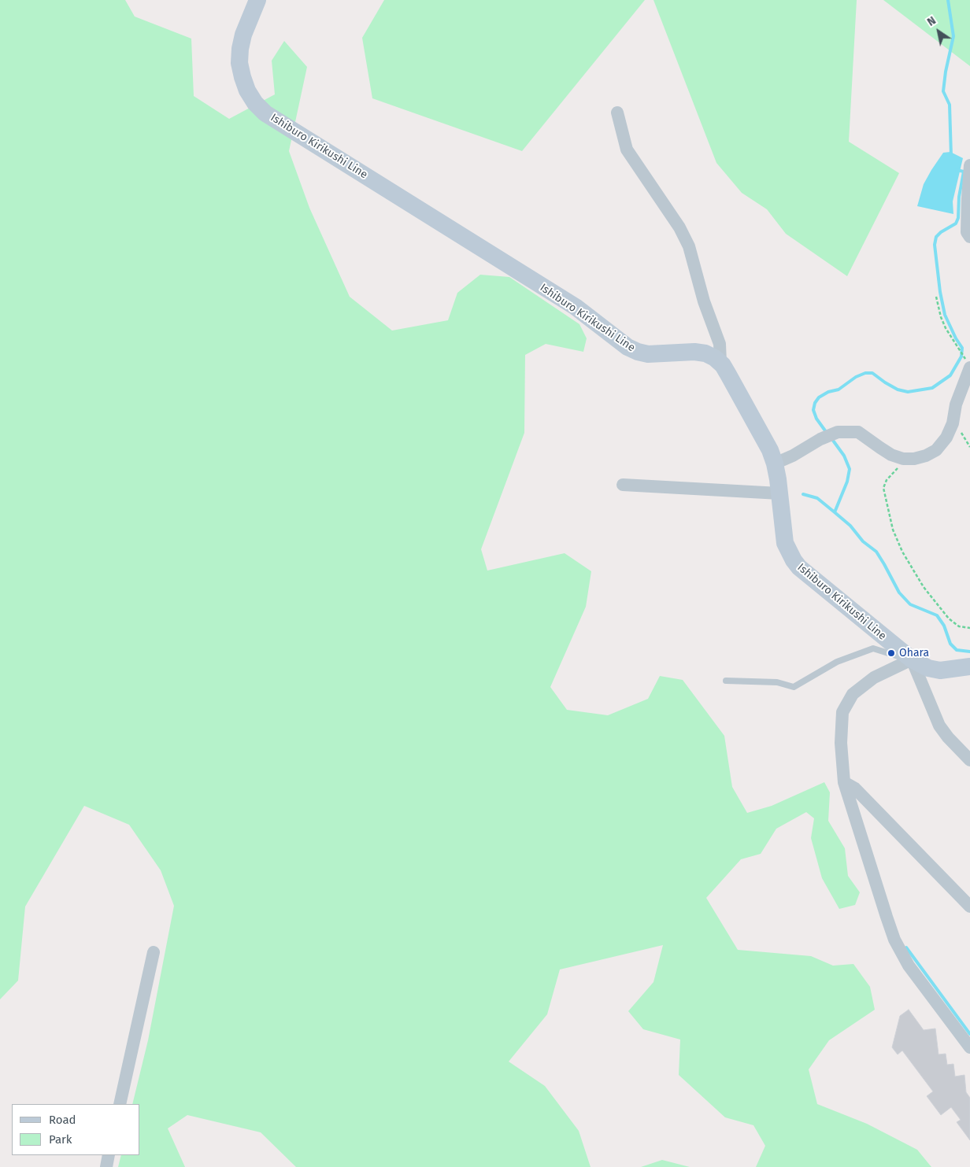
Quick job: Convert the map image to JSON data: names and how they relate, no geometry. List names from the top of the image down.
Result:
{
  "streets": {
    "main road": ["Ishiburo Kirikushi Line"]
  },
  "places": ["Ohara"],
  "legend": ["Road", "Park"],
  "north": "top left"
}
